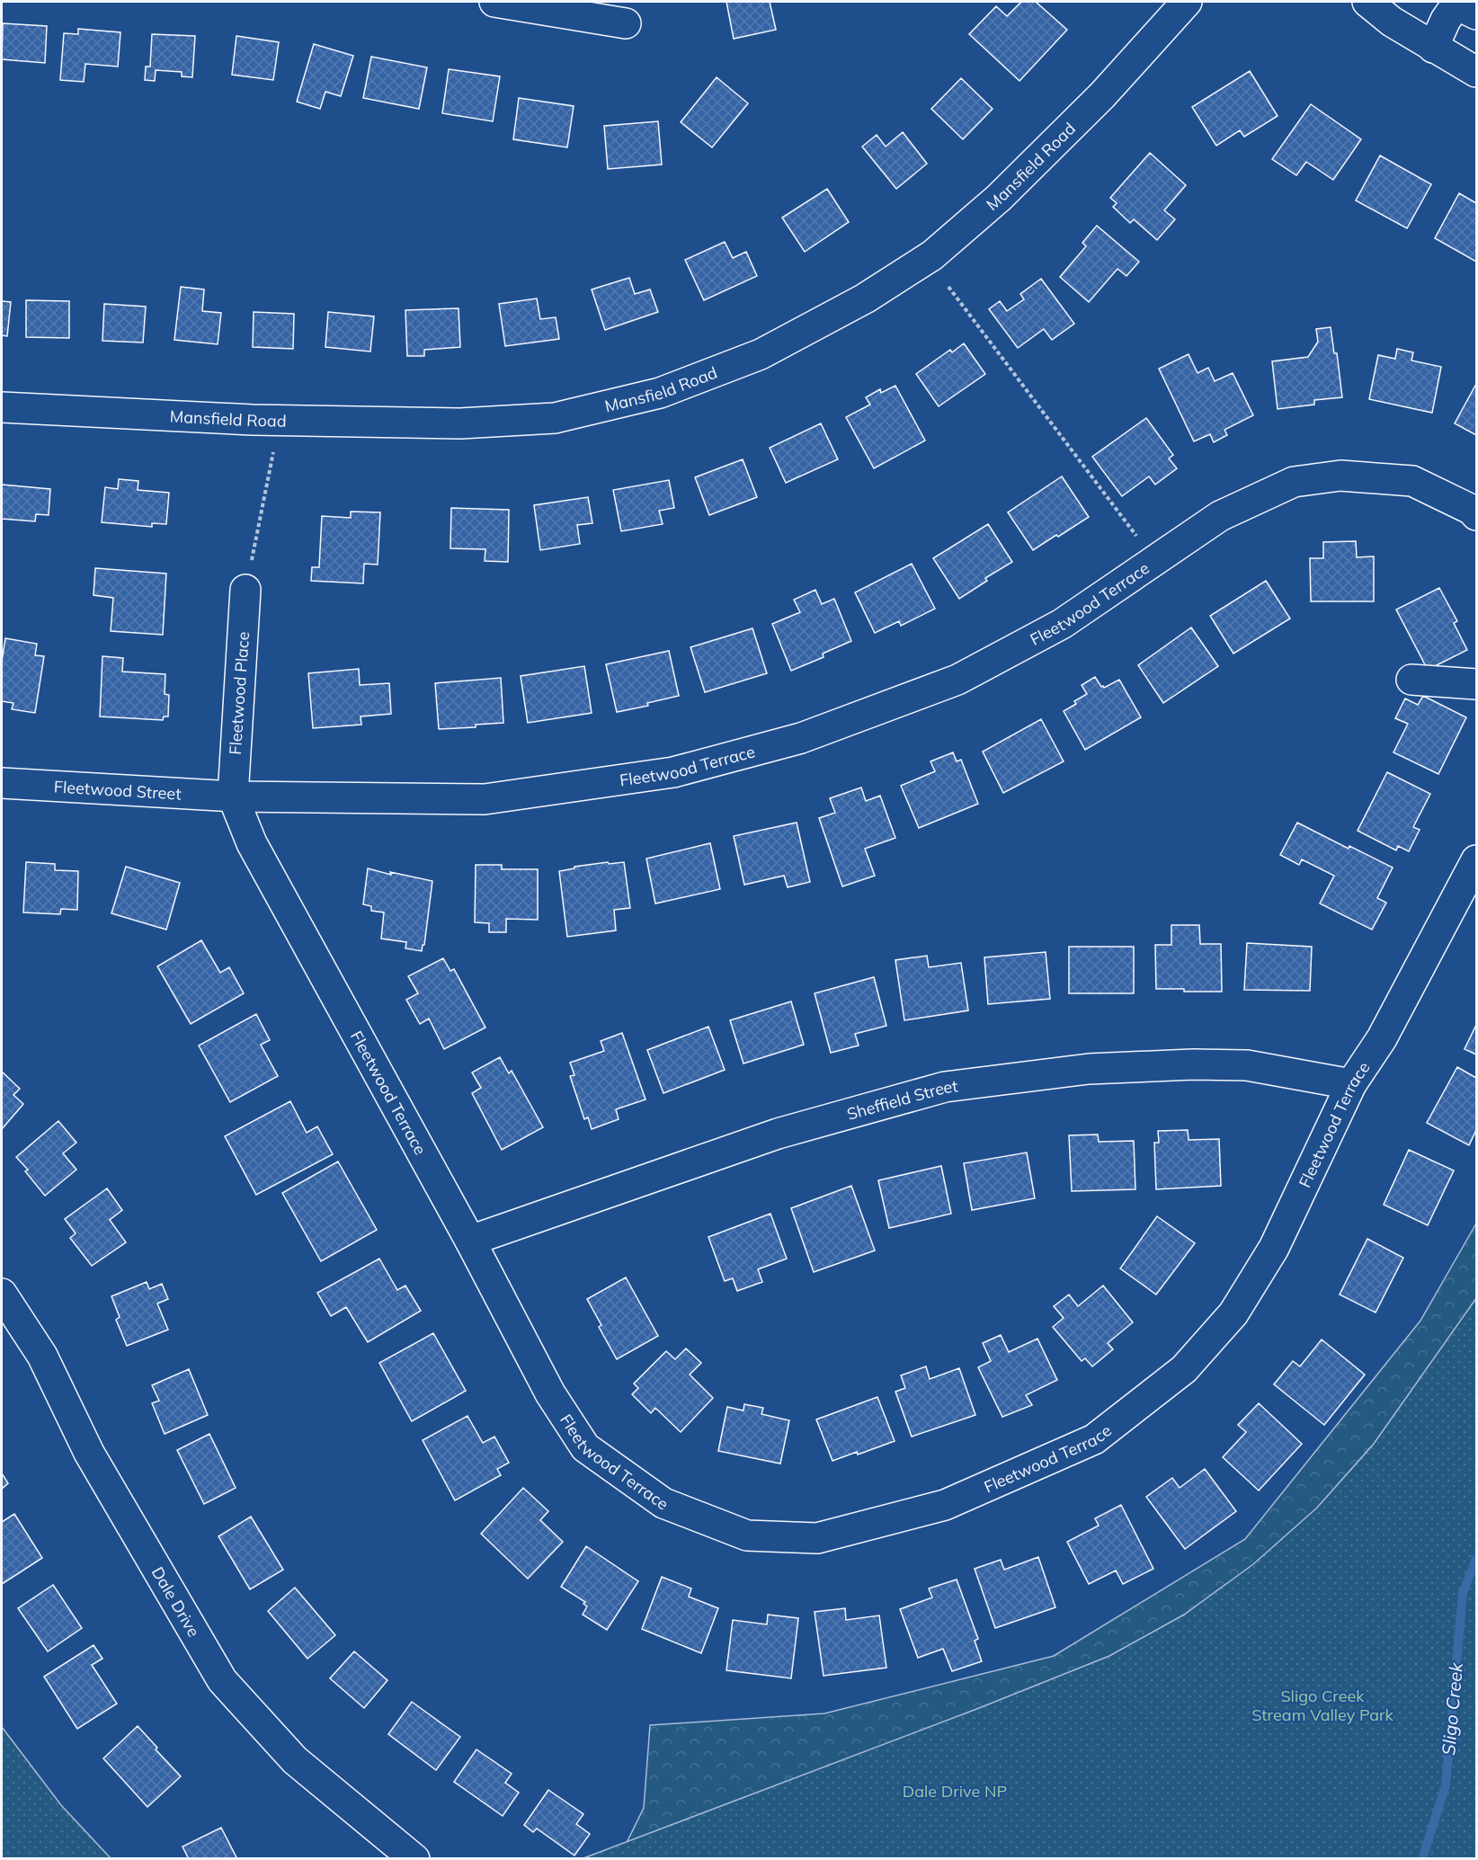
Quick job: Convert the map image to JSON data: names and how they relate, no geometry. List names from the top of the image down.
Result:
{
  "streets": {
    "street": [
      "Mansfield Road",
      "Fleetwood Terrace",
      "Fleetwood Place",
      "Fleetwood Street",
      "Sheffield Street",
      "Dale Drive"
    ]
  },
  "crossings": [
    ["Fleetwood Terrace", "Fleetwood Place"],
    ["Fleetwood Terrace", "Fleetwood Street"],
    ["Fleetwood Terrace", "Sheffield Street"],
    ["Fleetwood Place", "Fleetwood Street"]
  ],
  "water": ["Sligo Creek"],
  "parks": ["Sligo Creek Stream Valley Park", "Dale Drive NP"]
}
